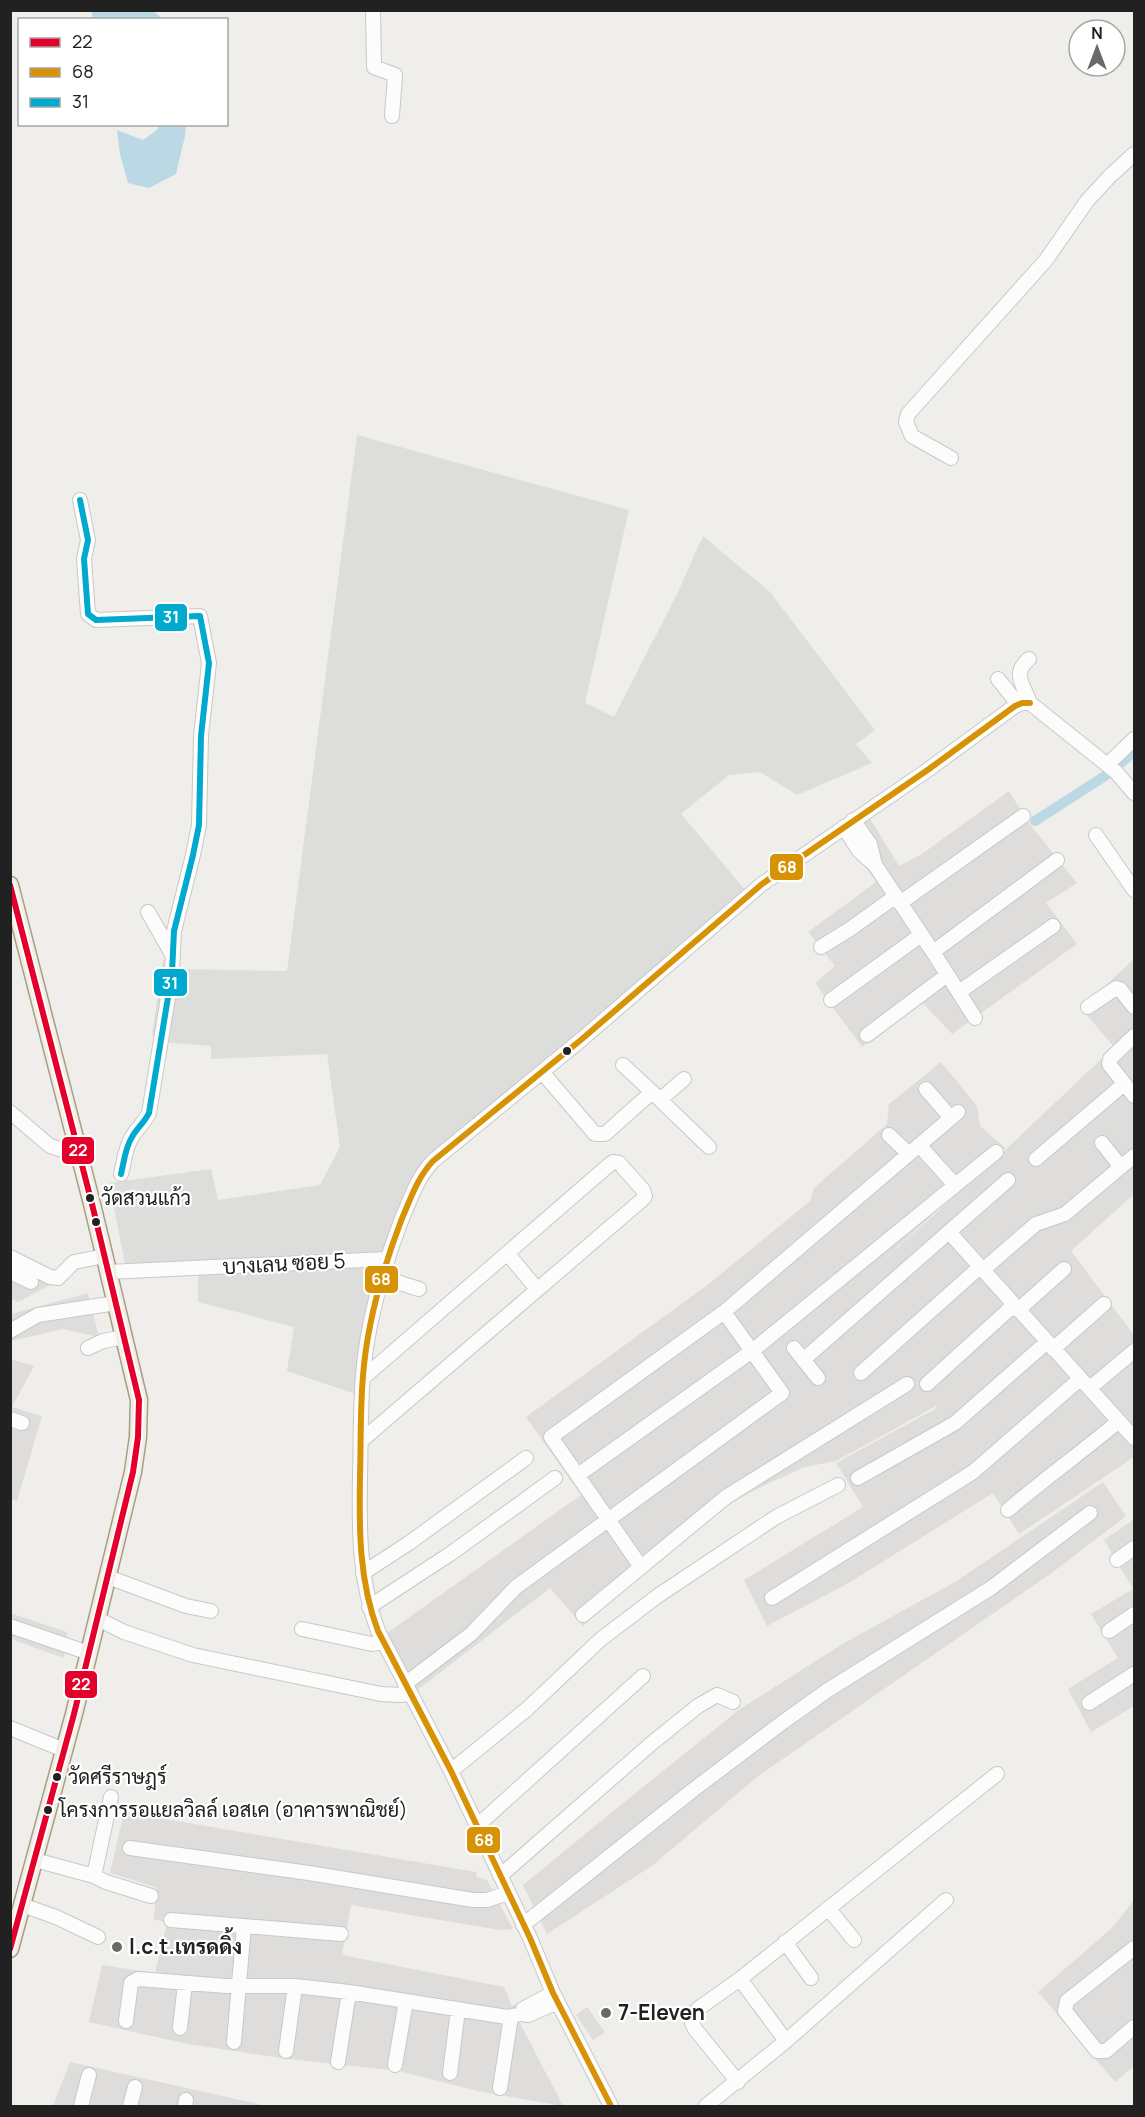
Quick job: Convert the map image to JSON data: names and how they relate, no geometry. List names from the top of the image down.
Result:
{
  "streets": {
    "street": ["บางเลน ซอย 5"]
  },
  "places": [
    "วัดสวนแก้ว",
    "วัดศรีราษฎร์",
    "โครงการรอแยลวิลล์ เอสเค (อาคารพาณิชย์)",
    "I.c.t.เทรดดิ้ง",
    "7-Eleven"
  ],
  "lines": ["transit line 31", "transit line 68", "transit line 22"],
  "legend": ["22", "68", "31"],
  "north": "top"
}
